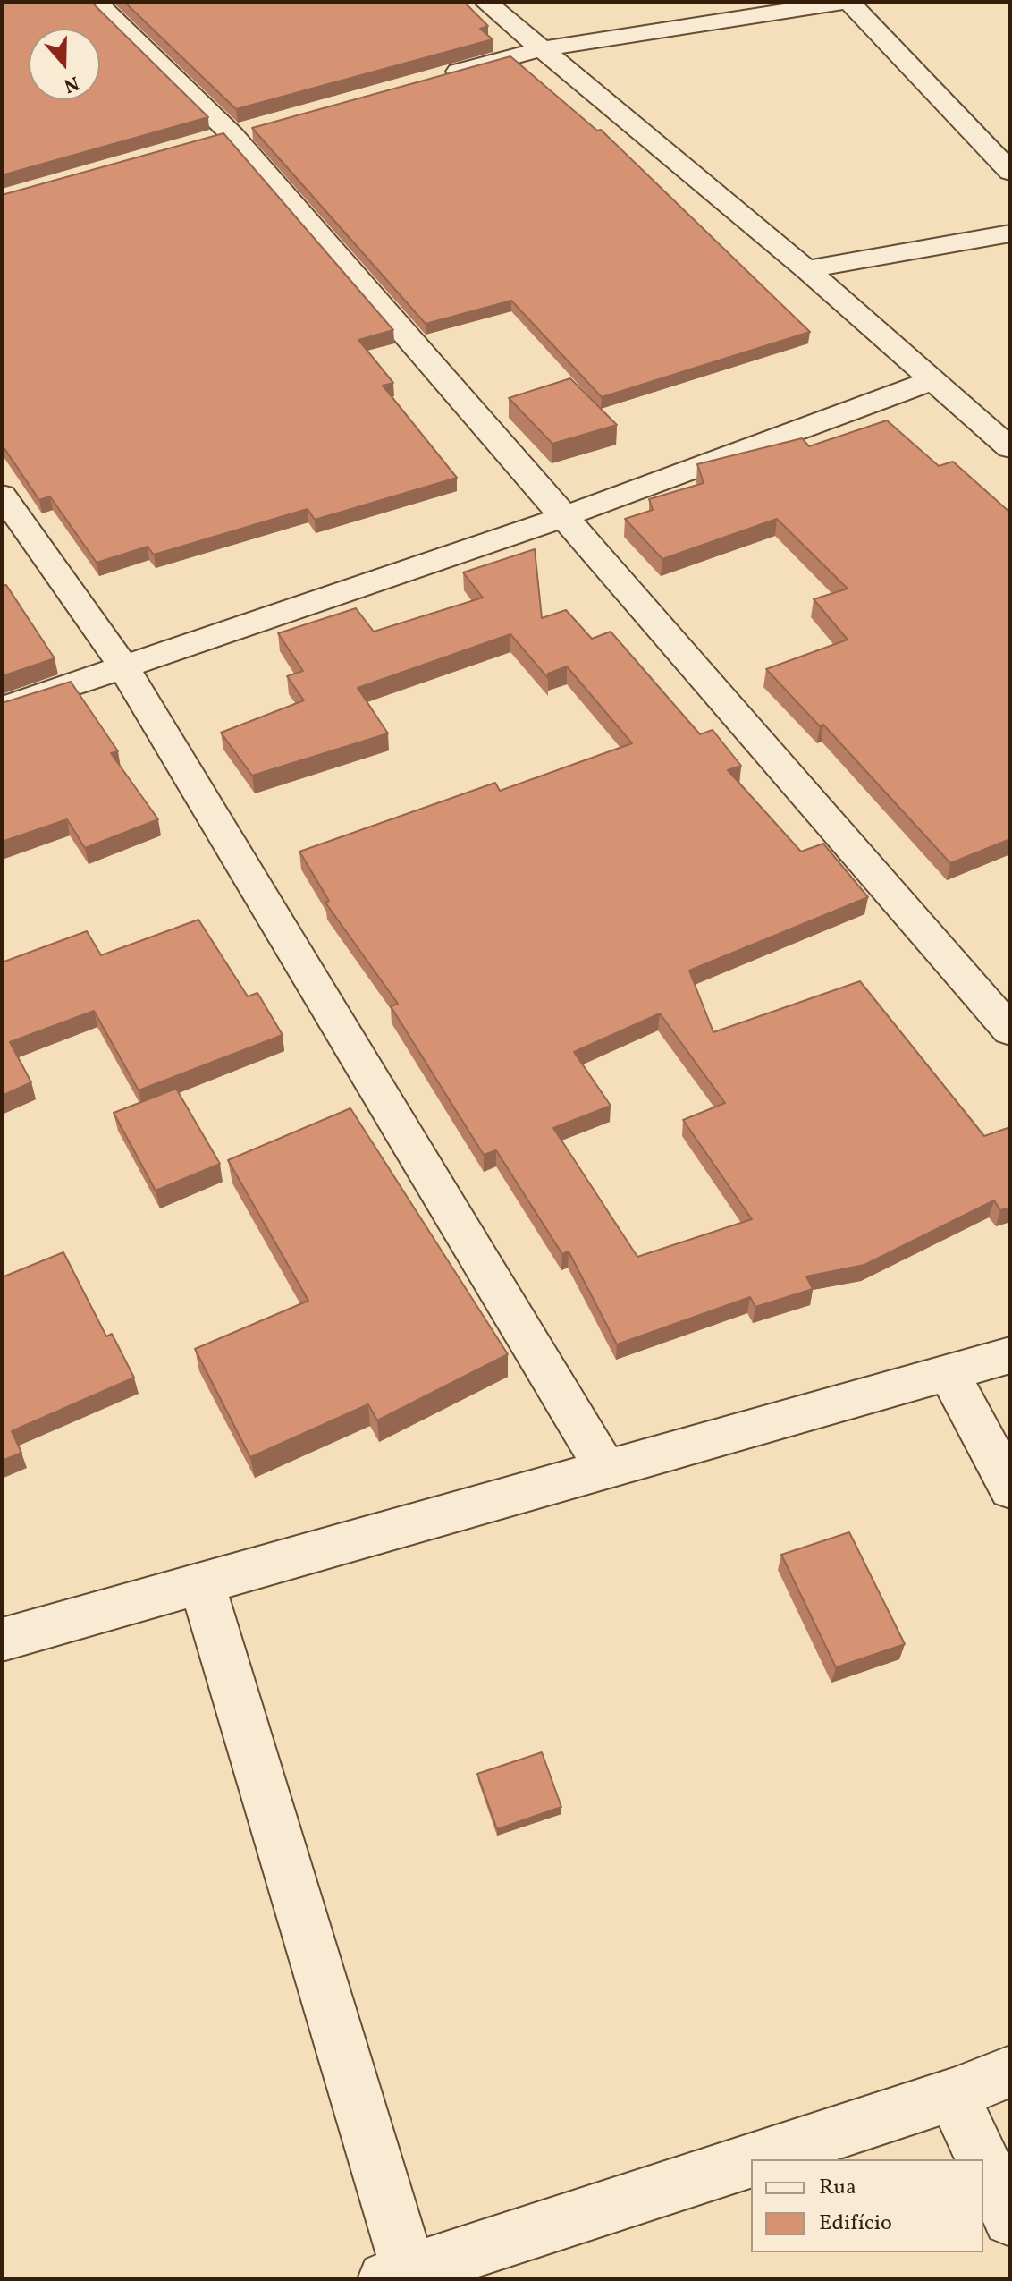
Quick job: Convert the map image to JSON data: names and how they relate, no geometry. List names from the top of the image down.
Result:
{
  "legend": ["Rua", "Edifício"],
  "north": "bottom"
}
